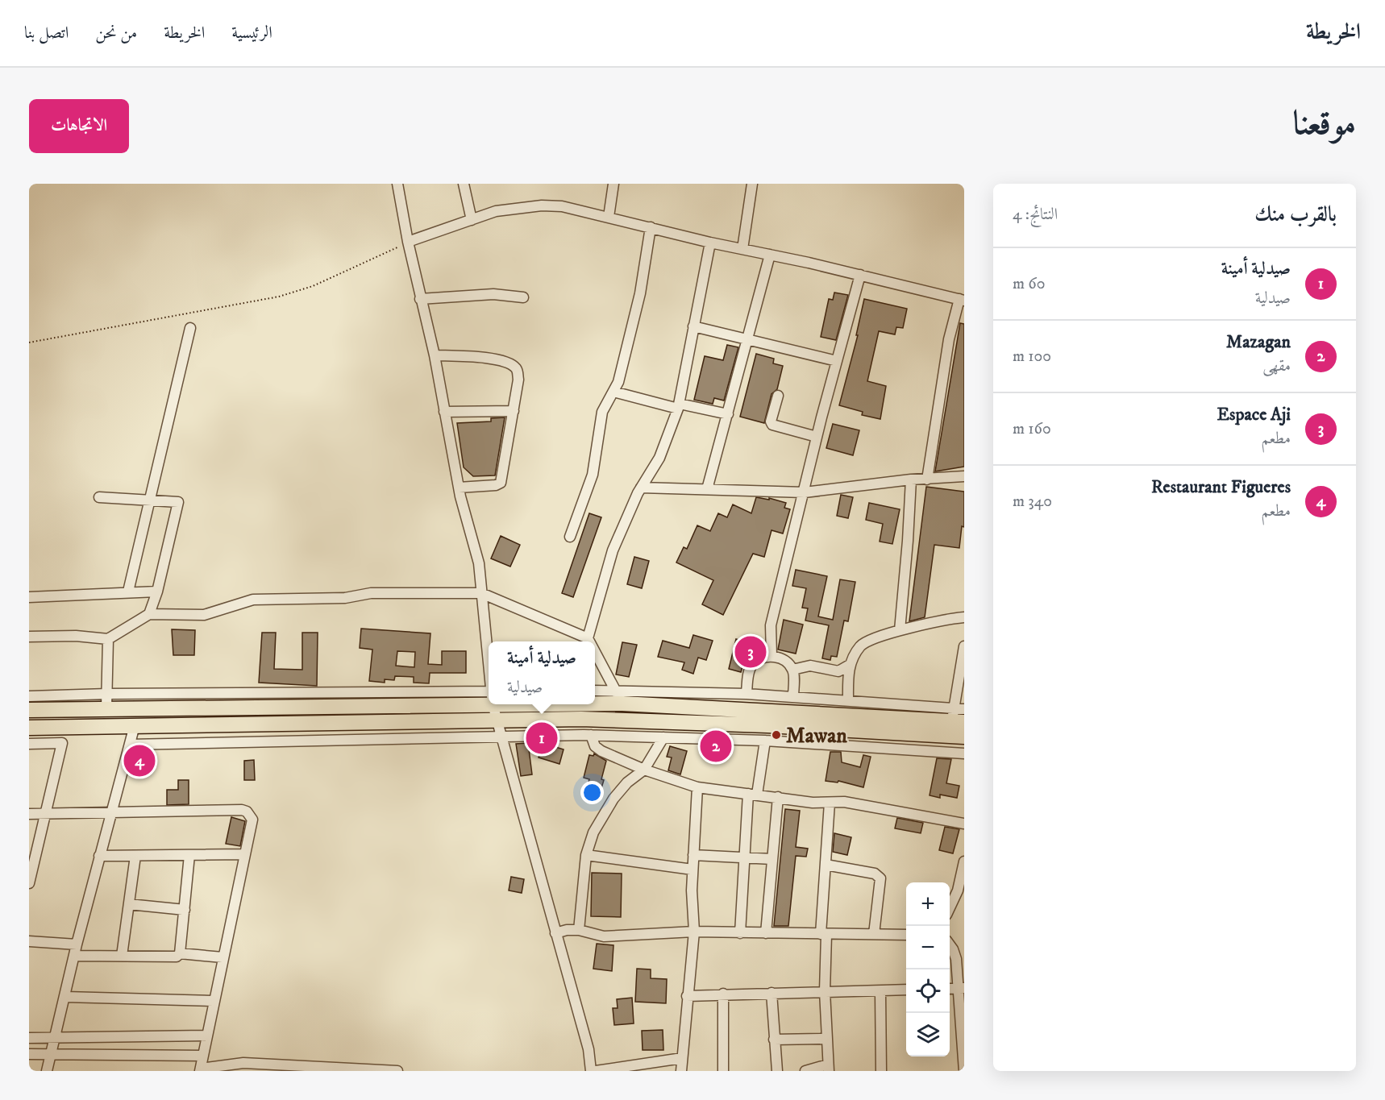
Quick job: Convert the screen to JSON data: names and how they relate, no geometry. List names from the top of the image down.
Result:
{
  "places": ["Mawan"],
  "page": {
    "header": "الخريطة",
    "nav": [
      "الرئيسية",
      "الخريطة",
      "من نحن",
      "اتصل بنا"
    ],
    "title": "موقعنا",
    "buttons": "الاتجاهات",
    "heading": ["بالقرب منك", "النتائج: 4"],
    "list": [
      {
        "mark": "1",
        "name": "صيدلية أمينة",
        "note": "صيدلية",
        "value": "60 m"
      },
      {
        "mark": "2",
        "name": "Mazagan",
        "note": "مقهى",
        "value": "100 m"
      },
      {
        "mark": "3",
        "name": "Espace Aji",
        "note": "مطعم",
        "value": "160 m"
      },
      {
        "mark": "4",
        "name": "Restaurant Figueres",
        "note": "مطعم",
        "value": "340 m"
      }
    ],
    "pins": [
      "3",
      "1",
      "2",
      "4"
    ],
    "popup": ["صيدلية أمينة", "صيدلية"],
    "map_buttons": ["+", "−"]
  }
}
